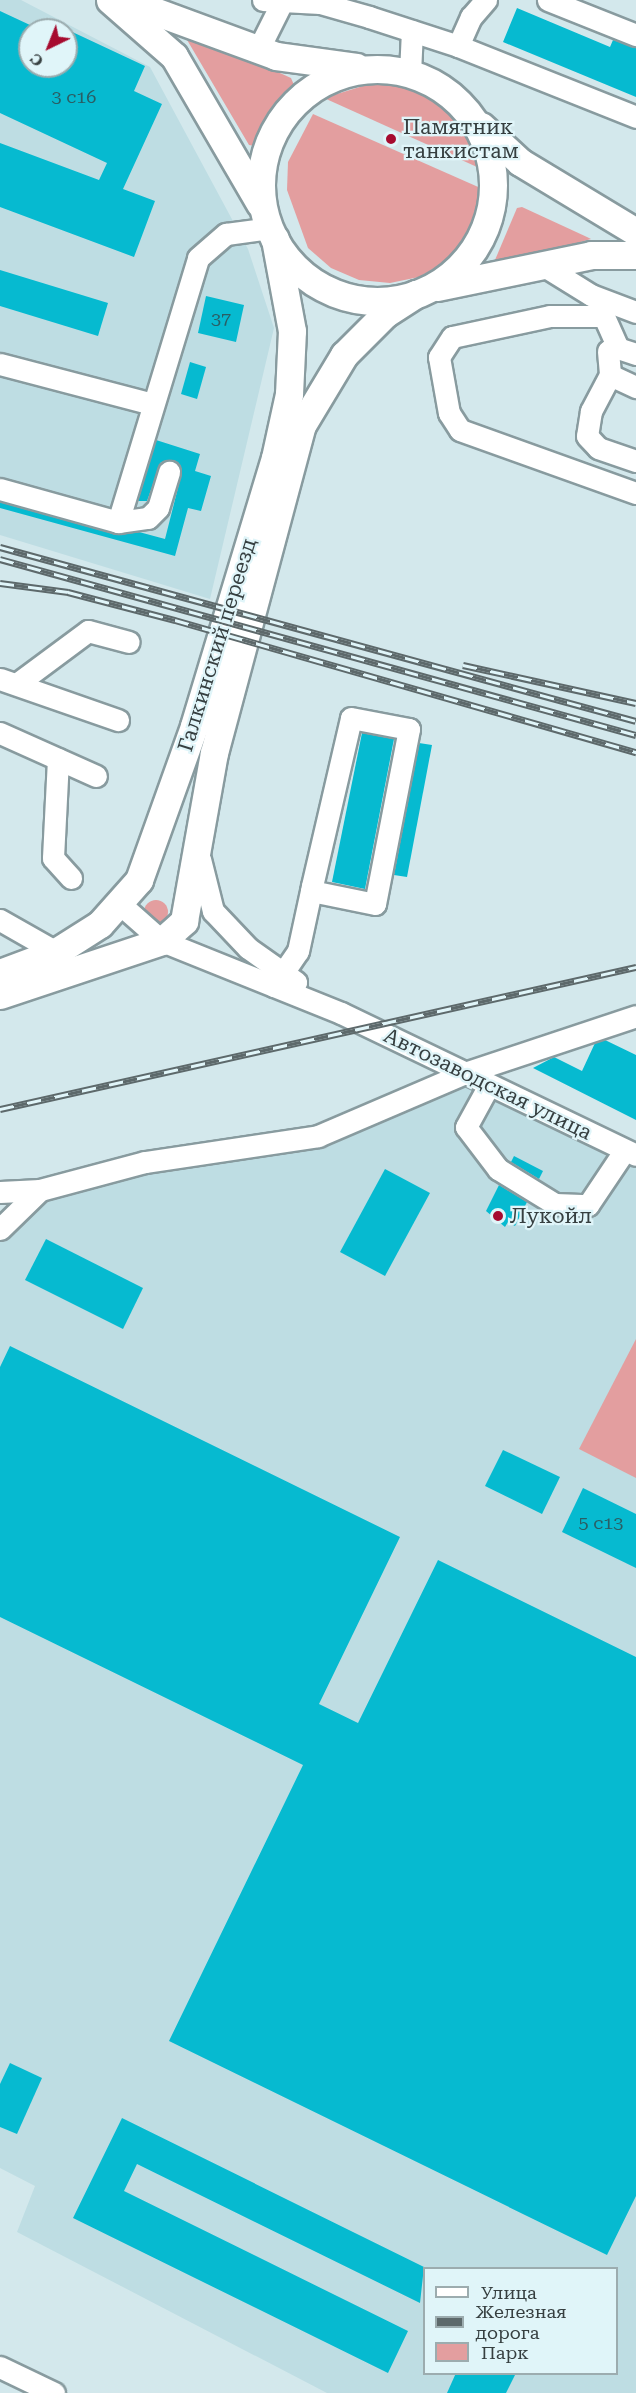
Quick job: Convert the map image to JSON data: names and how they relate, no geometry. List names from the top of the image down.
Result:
{
  "streets": {
    "main road": ["Галкинский переезд"],
    "street": ["Автозаводская улица"]
  },
  "places": ["Памятник танкистам", "Лукойл"],
  "house_numbers": ["3 с16", "37", "5 с13"],
  "legend": ["Улица", "Железная дорога", "Парк"],
  "north": "bottom left"
}
